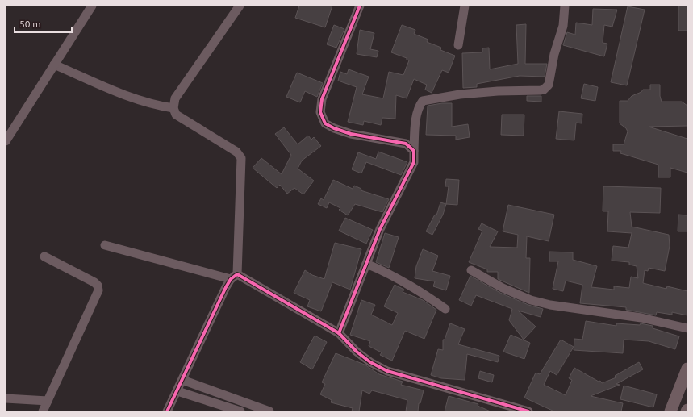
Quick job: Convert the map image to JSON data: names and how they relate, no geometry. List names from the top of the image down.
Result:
{
  "scale_bar": "50 m"
}
